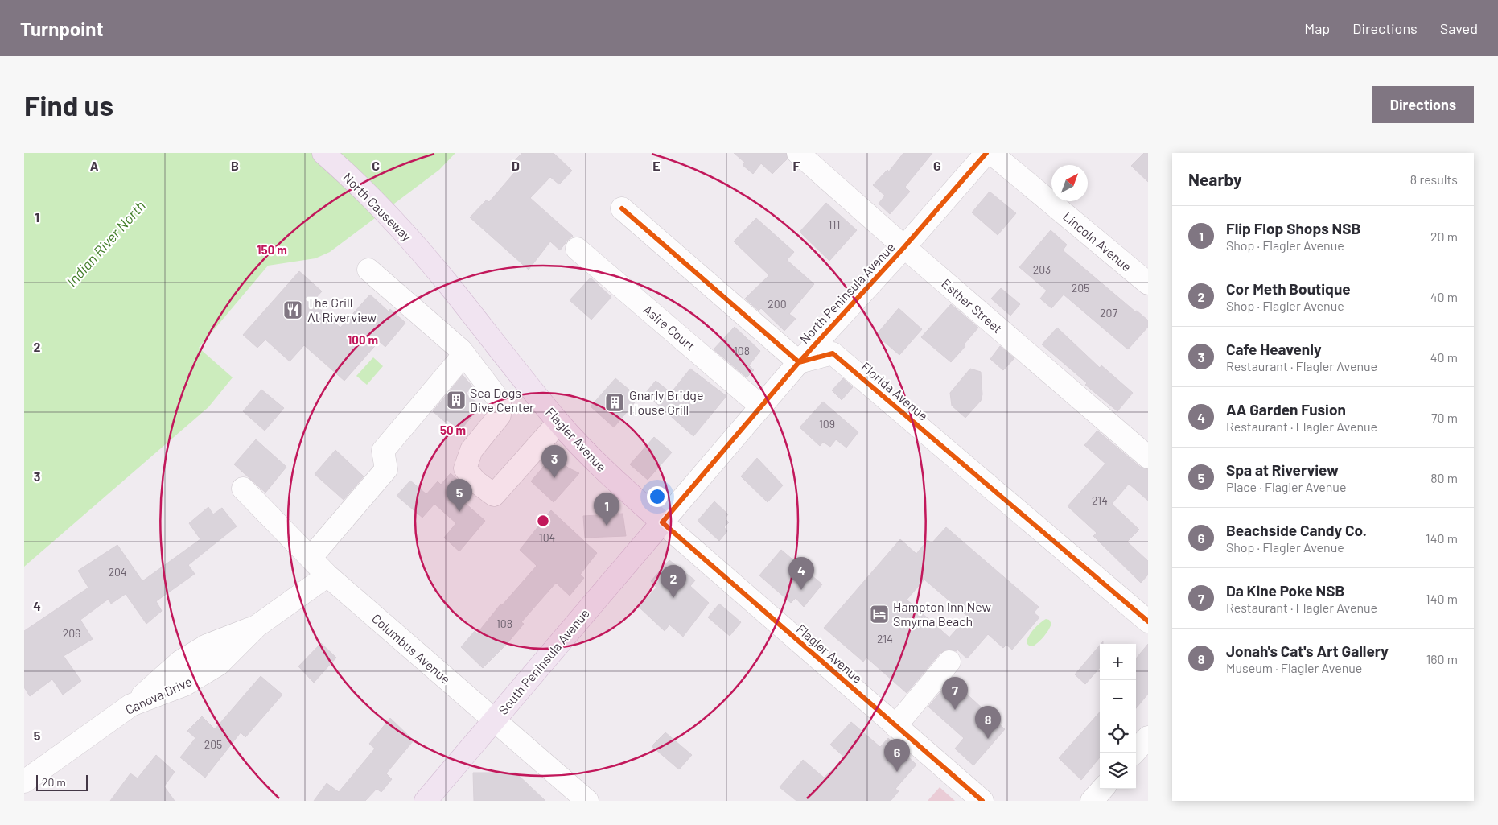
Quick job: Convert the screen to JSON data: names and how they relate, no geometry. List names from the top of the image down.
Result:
{
  "streets": {
    "main road": ["North Causeway", "Flagler Avenue", "South Peninsula Avenue"],
    "street": [
      "Lincoln Avenue",
      "North Peninsula Avenue",
      "Esther Street",
      "Asire Court",
      "Florida Avenue",
      "Columbus Avenue",
      "Canova Drive"
    ]
  },
  "crossings": [
    ["North Causeway", "Flagler Avenue"],
    ["North Peninsula Avenue", "Esther Street"],
    ["North Peninsula Avenue", "Asire Court"],
    ["North Peninsula Avenue", "Florida Avenue"],
    ["North Peninsula Avenue", "Flagler Avenue"],
    ["North Peninsula Avenue", "South Peninsula Avenue"],
    ["Flagler Avenue", "South Peninsula Avenue"],
    ["Columbus Avenue", "South Peninsula Avenue"],
    ["Columbus Avenue", "Canova Drive"]
  ],
  "water": ["Indian River North"],
  "places": {
    "restaurant": ["The Grill At Riverview"],
    "building": ["Sea Dogs Dive Center", "Gnarly Bridge House Grill"],
    "hotel": ["Hampton Inn New Smyrna Beach"]
  },
  "house_numbers": [
    "111",
    "203",
    "205",
    "200",
    "207",
    "108",
    "109",
    "214",
    "104",
    "204",
    "108",
    "206",
    "214",
    "205"
  ],
  "scale_bar": "20 m",
  "north": "top right",
  "page": {
    "header": "Turnpoint",
    "nav": ["Map", "Directions", "Saved"],
    "buttons": "Directions",
    "title": "Find us",
    "heading": ["Nearby", "8 results"],
    "list": [
      {
        "mark": "1",
        "name": "Flip Flop Shops NSB",
        "note": "Shop · Flagler Avenue",
        "value": "20 m"
      },
      {
        "mark": "2",
        "name": "Cor Meth Boutique",
        "note": "Shop · Flagler Avenue",
        "value": "40 m"
      },
      {
        "mark": "3",
        "name": "Cafe Heavenly",
        "note": "Restaurant · Flagler Avenue",
        "value": "40 m"
      },
      {
        "mark": "4",
        "name": "AA Garden Fusion",
        "note": "Restaurant · Flagler Avenue",
        "value": "70 m"
      },
      {
        "mark": "5",
        "name": "Spa at Riverview",
        "note": "Place · Flagler Avenue",
        "value": "80 m"
      },
      {
        "mark": "6",
        "name": "Beachside Candy Co.",
        "note": "Shop · Flagler Avenue",
        "value": "140 m"
      },
      {
        "mark": "7",
        "name": "Da Kine Poke NSB",
        "note": "Restaurant · Flagler Avenue",
        "value": "140 m"
      },
      {
        "mark": "8",
        "name": "Jonah's Cat's Art Gallery",
        "note": "Museum · Flagler Avenue",
        "value": "160 m"
      }
    ],
    "pins": [
      "3",
      "5",
      "1",
      "4",
      "2",
      "7",
      "8",
      "6"
    ],
    "map_buttons": ["+", "−"],
    "scale": "20 m"
  },
  "grid": {
    "columns": [
      "A",
      "B",
      "C",
      "D",
      "E",
      "F",
      "G"
    ],
    "rows": [
      "1",
      "2",
      "3",
      "4",
      "5"
    ]
  },
  "rings": ["150 m", "100 m", "50 m"]
}
